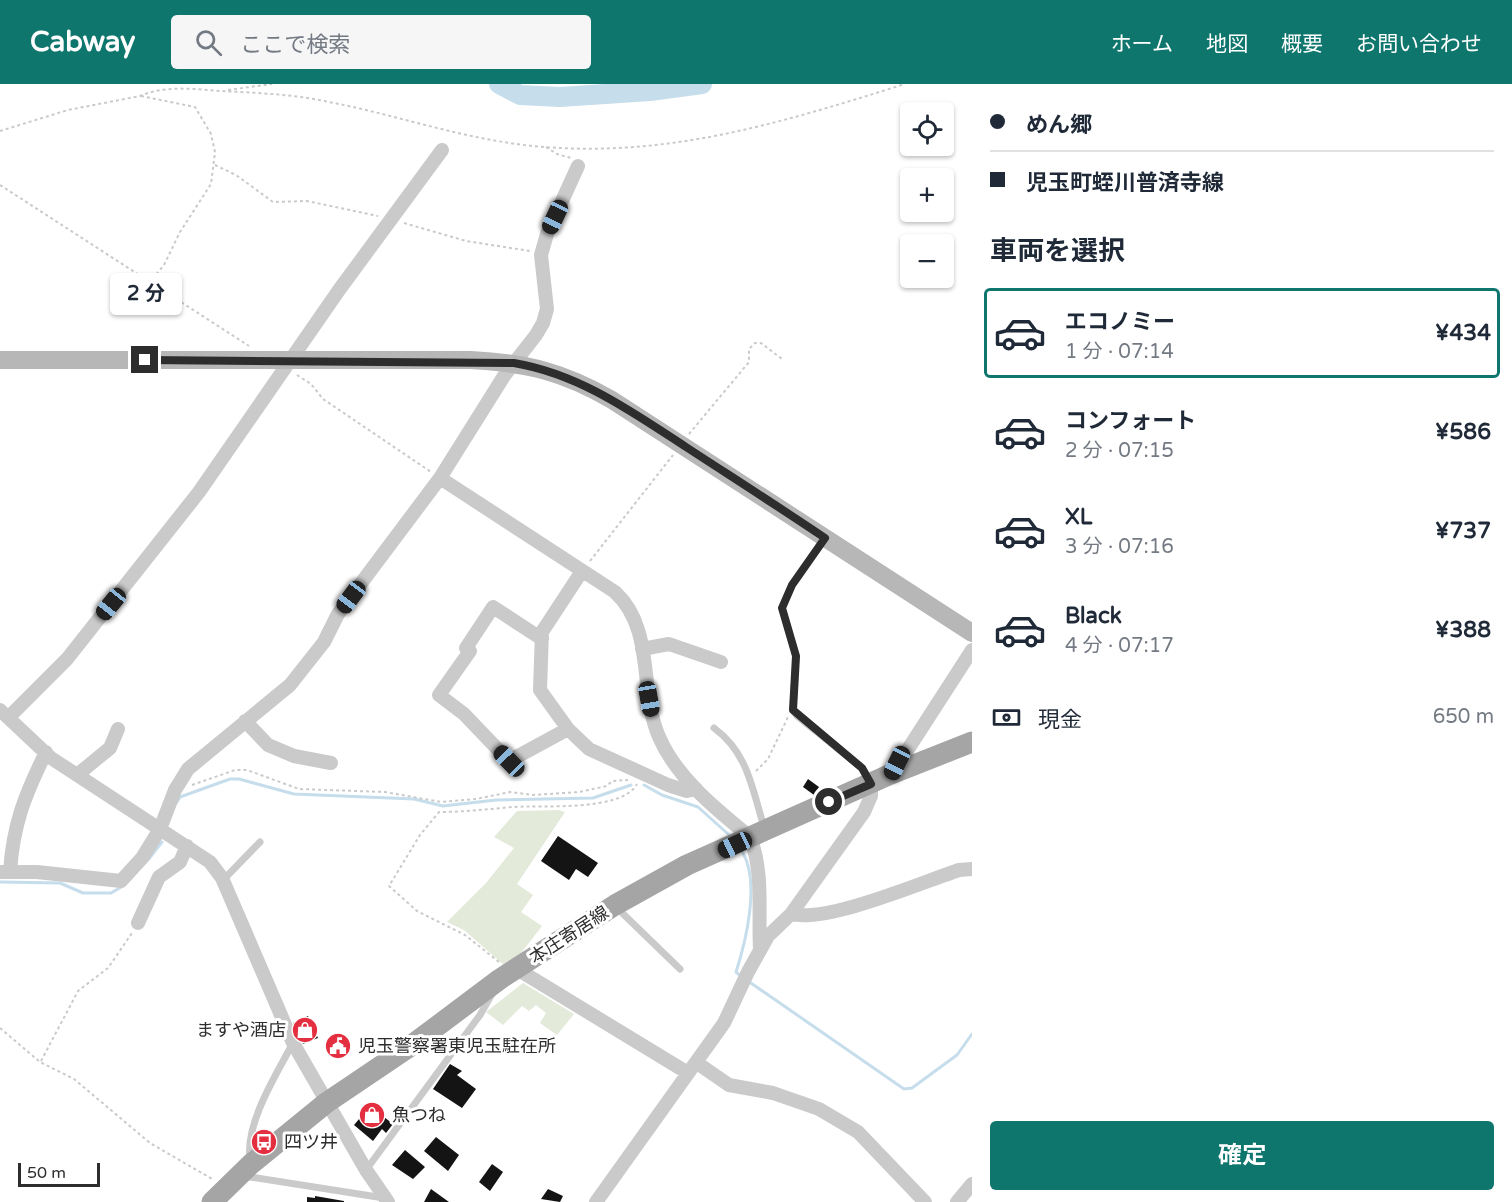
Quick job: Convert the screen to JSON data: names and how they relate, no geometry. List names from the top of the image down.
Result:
{
  "streets": {
    "main road": ["本庄寄居線"]
  },
  "places": {
    "shop": ["ますや酒店", "魚つね"],
    "public building": ["児玉警察署東児玉駐在所"],
    "bus stop": ["四ツ井"]
  },
  "scale_bar": "50 m",
  "page": {
    "header": "Cabway",
    "search": "ここで検索",
    "nav": [
      "ホーム",
      "地図",
      "概要",
      "お問い合わせ"
    ],
    "banner": ["めん郷", "児玉町蛭川普済寺線"],
    "map_buttons": ["+", "−"],
    "heading": "車両を選択",
    "bubble": "2 分",
    "list": [
      {
        "name": "エコノミー",
        "note": "1 分 · 07:14",
        "value": "¥434"
      },
      {
        "name": "コンフォート",
        "note": "2 分 · 07:15",
        "value": "¥586"
      },
      {
        "name": "XL",
        "note": "3 分 · 07:16",
        "value": "¥737"
      },
      {
        "name": "Black",
        "note": "4 分 · 07:17",
        "value": "¥388"
      }
    ],
    "pay": ["現金", "650 m"],
    "buttons": "確定",
    "scale": "50 m"
  }
}
